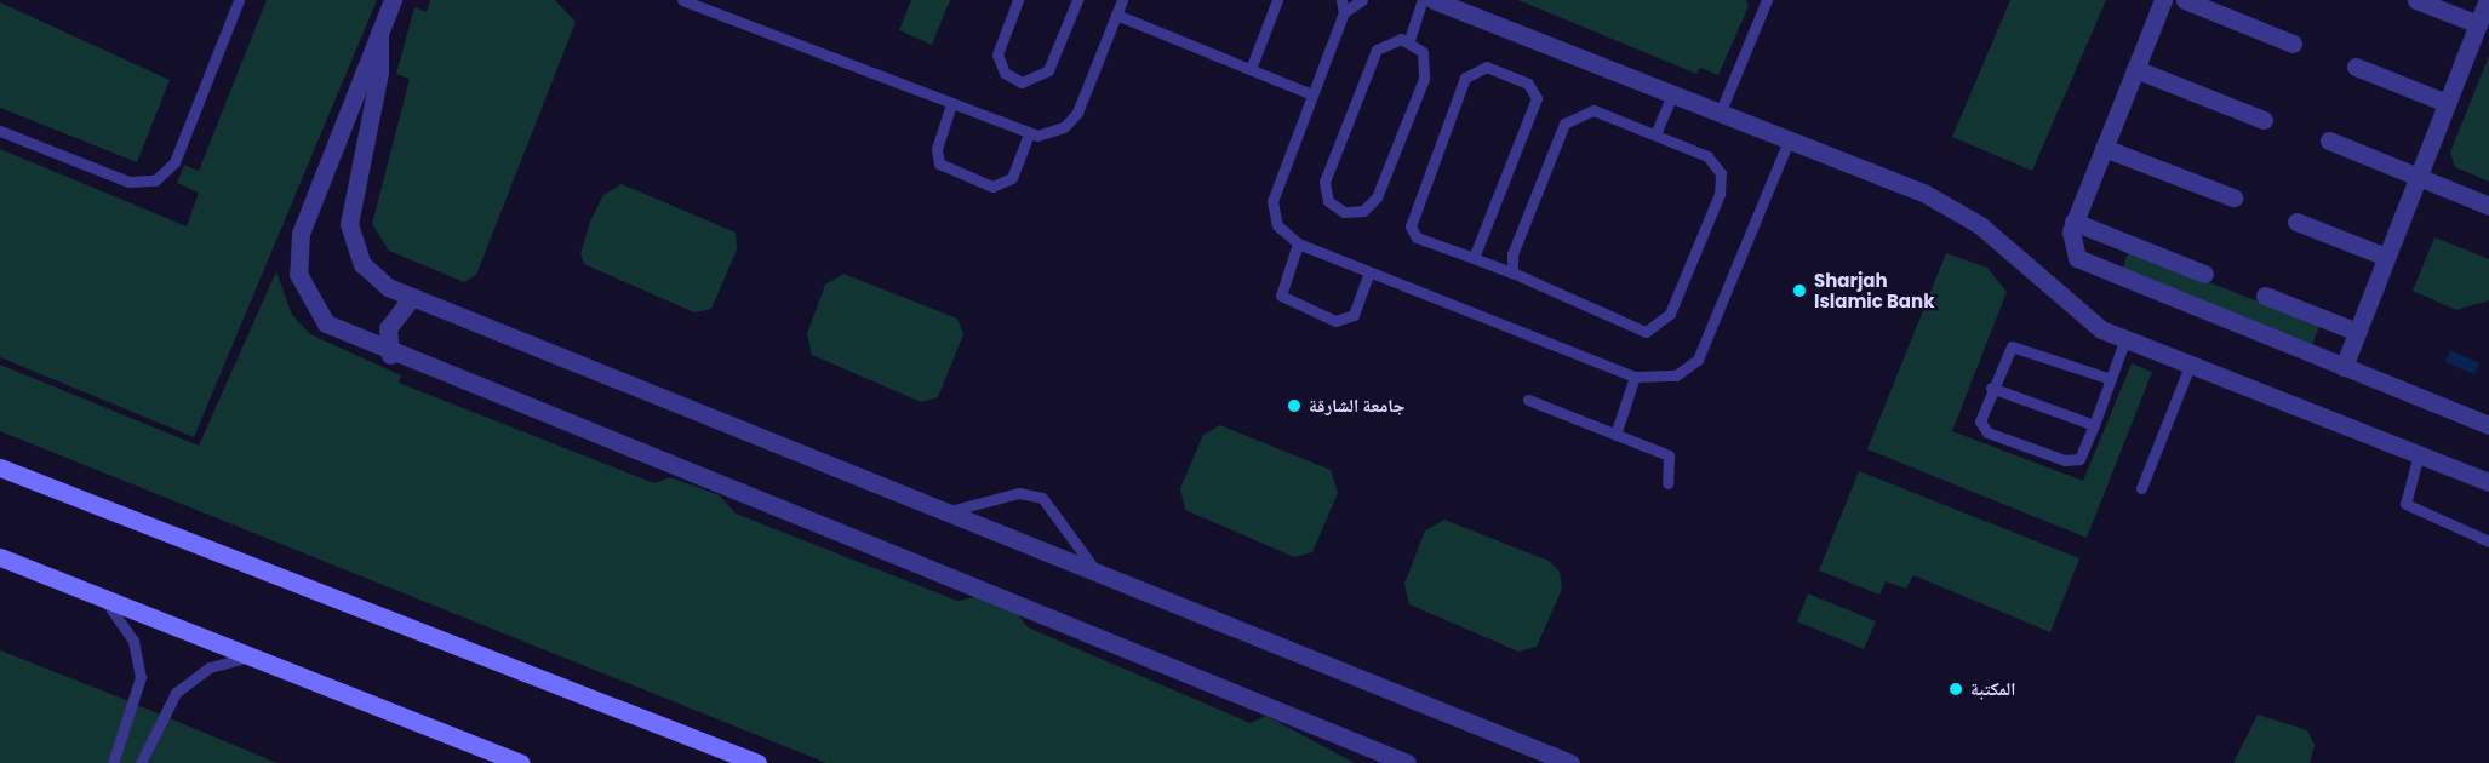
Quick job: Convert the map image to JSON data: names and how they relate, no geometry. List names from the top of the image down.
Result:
{
  "places": ["Sharjah Islamic Bank", "جامعة الشارقة", "المكتبة"]
}
